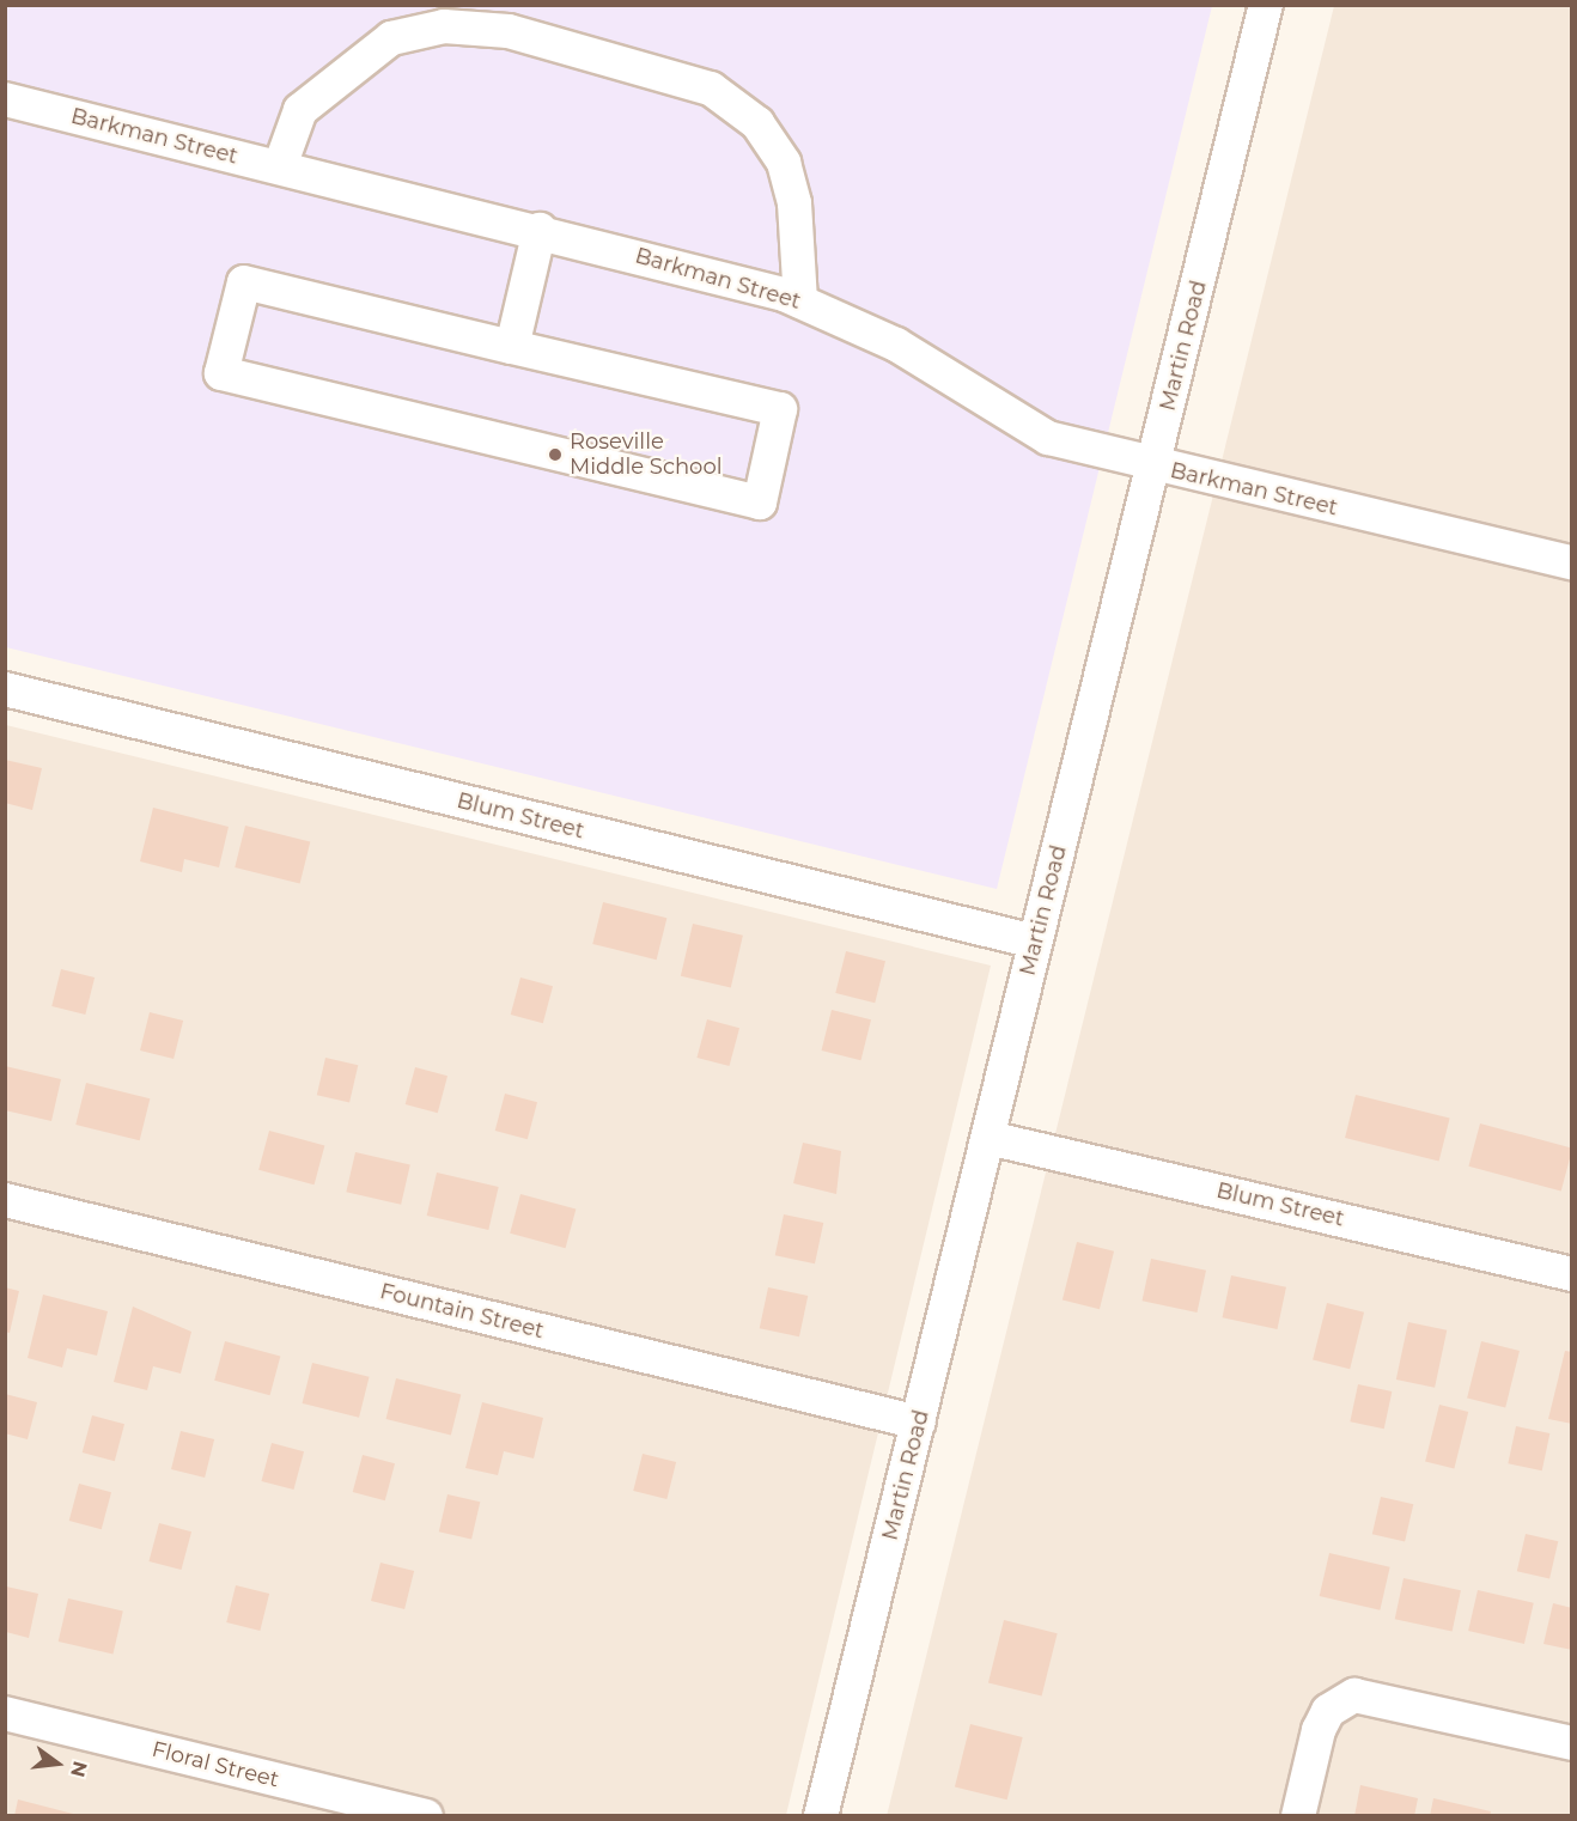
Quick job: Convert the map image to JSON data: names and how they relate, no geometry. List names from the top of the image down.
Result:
{
  "streets": {
    "street": [
      "Barkman Street",
      "Martin Road",
      "Blum Street",
      "Fountain Street",
      "Floral Street"
    ]
  },
  "crossings": [
    ["Barkman Street", "Martin Road"],
    ["Martin Road", "Blum Street"],
    ["Martin Road", "Fountain Street"]
  ],
  "places": ["Roseville Middle School"],
  "north": "right"
}
